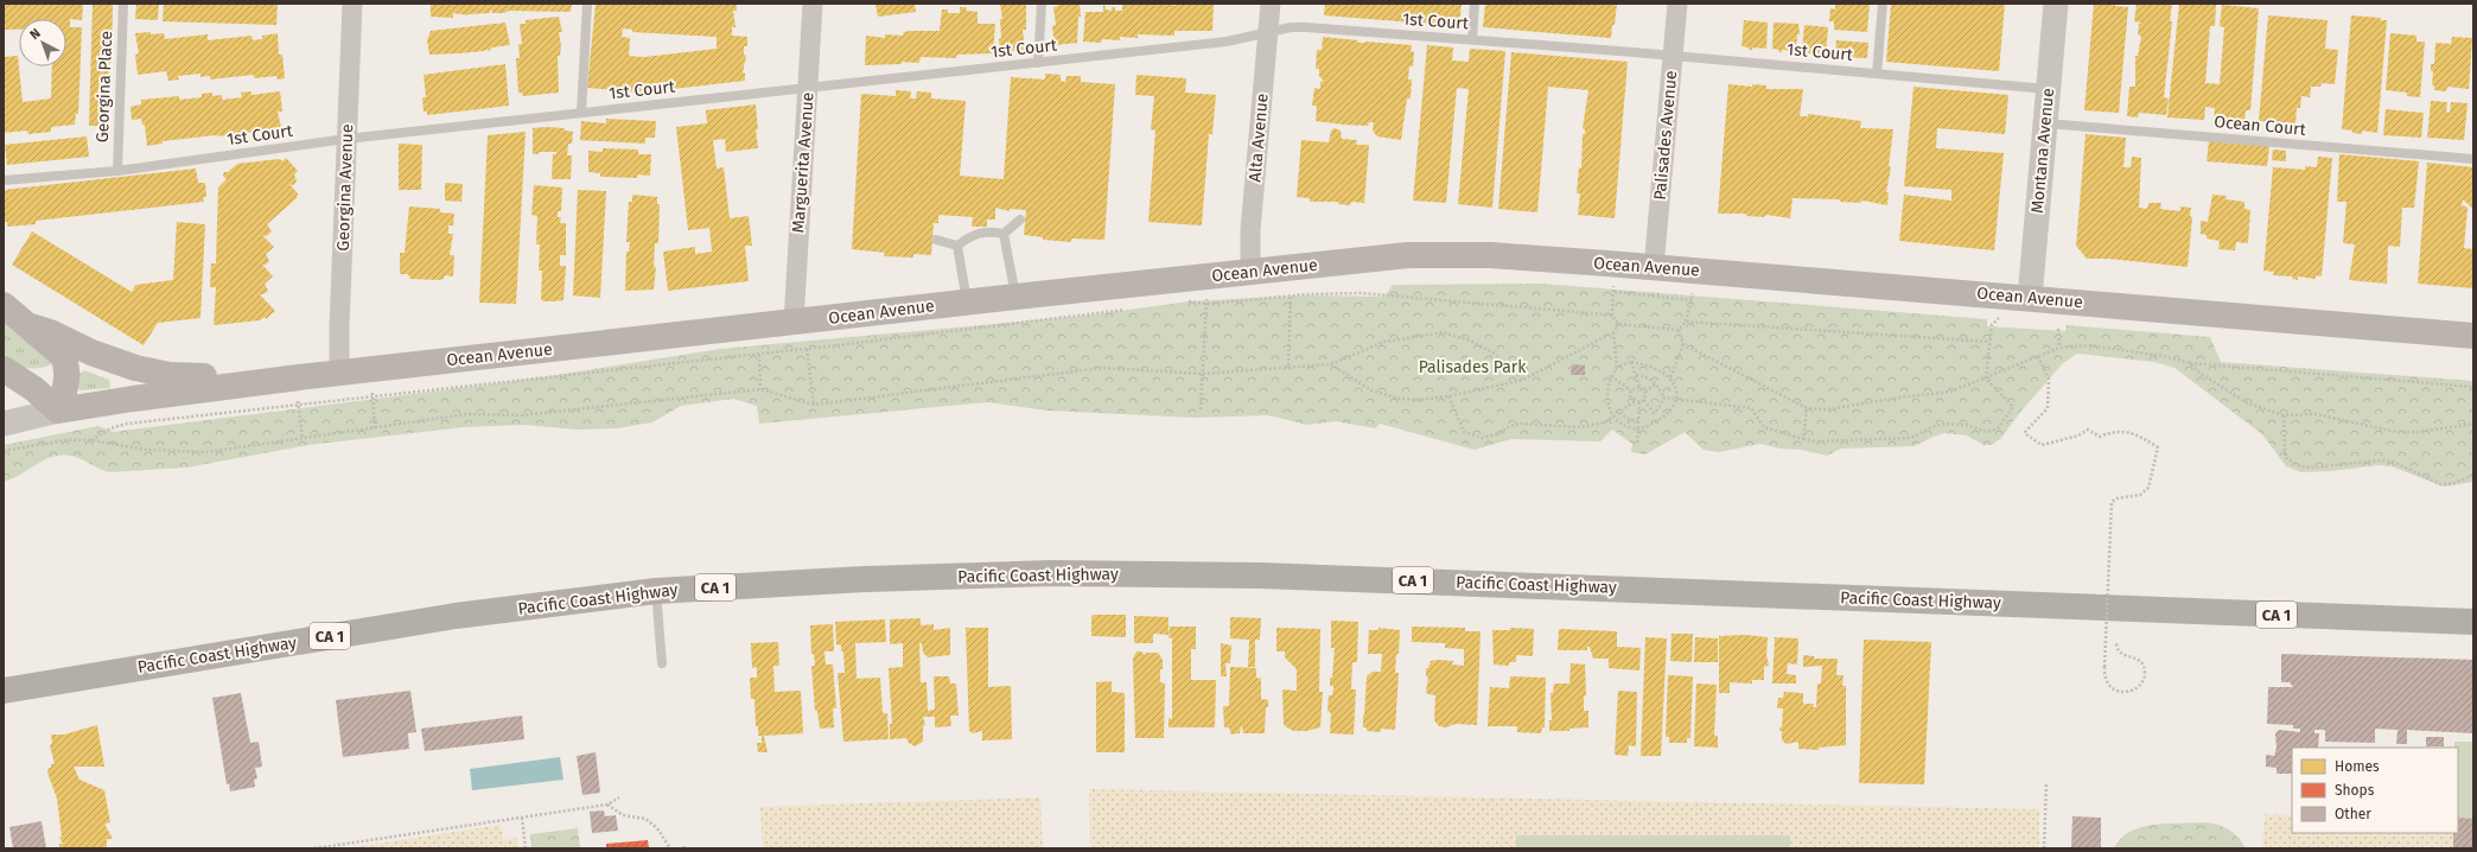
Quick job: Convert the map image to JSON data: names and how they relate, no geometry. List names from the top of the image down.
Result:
{
  "streets": {
    "highway": ["Pacific Coast Highway", "CA 1"],
    "main road": ["Ocean Avenue"],
    "street": [
      "Palisades Avenue",
      "Alta Avenue",
      "Montana Avenue",
      "Marguerita Avenue",
      "Georgina Avenue"
    ],
    "lane": ["1st Court", "Georgina Place", "Ocean Court"]
  },
  "crossings": [
    ["1st Court", "Georgina Place"],
    ["1st Court", "Palisades Avenue"],
    ["1st Court", "Alta Avenue"],
    ["1st Court", "Montana Avenue"],
    ["1st Court", "Marguerita Avenue"],
    ["1st Court", "Georgina Avenue"],
    ["Ocean Court", "Montana Avenue"],
    ["Palisades Avenue", "Ocean Avenue"],
    ["Alta Avenue", "Ocean Avenue"],
    ["Montana Avenue", "Ocean Avenue"],
    ["Marguerita Avenue", "Ocean Avenue"],
    ["Georgina Avenue", "Ocean Avenue"]
  ],
  "parks": ["Palisades Park"],
  "legend": ["Homes", "Shops", "Other"],
  "north": "top left"
}
